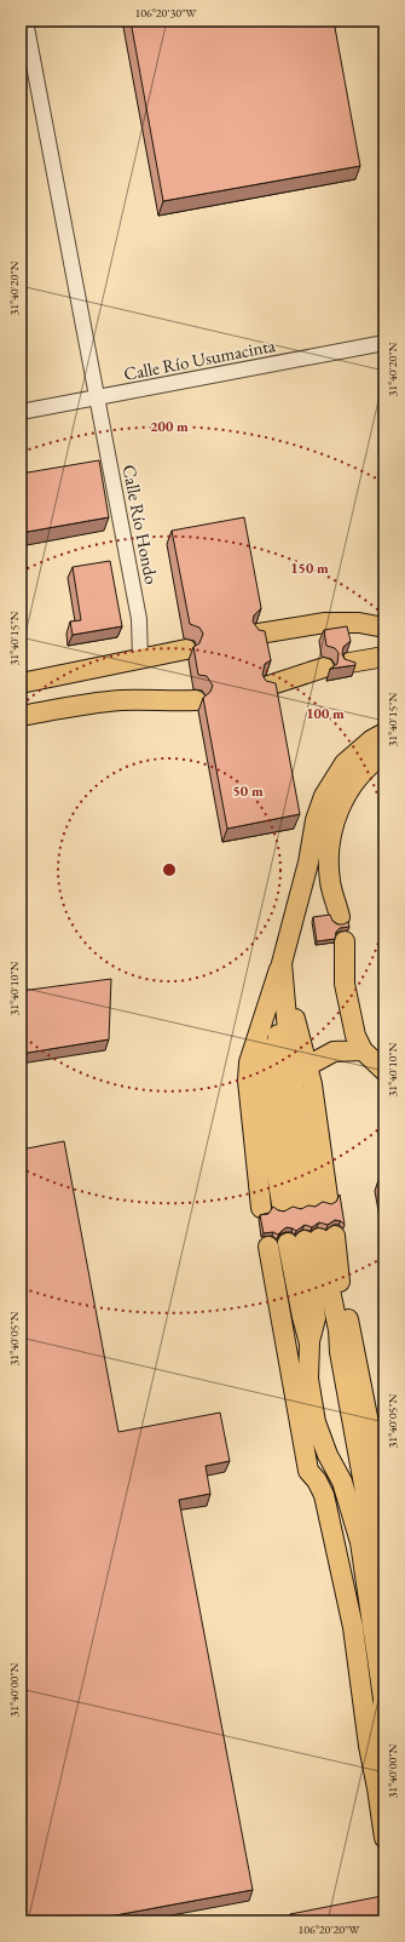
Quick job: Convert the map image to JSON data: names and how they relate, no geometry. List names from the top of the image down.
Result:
{
  "streets": {
    "street": ["Calle Río Usumacinta", "Calle Río Hondo"]
  },
  "crossings": [
    ["Calle Río Usumacinta", "Calle Río Hondo"]
  ],
  "coordinates": [
    "106°20'30\"W",
    "31°40'20\"N",
    "31°40'15\"N",
    "31°40'10\"N",
    "31°40'05\"N",
    "31°40'00\"N",
    "106°20'20\"W"
  ],
  "rings": [
    "200 m",
    "150 m",
    "100 m",
    "50 m"
  ]
}
